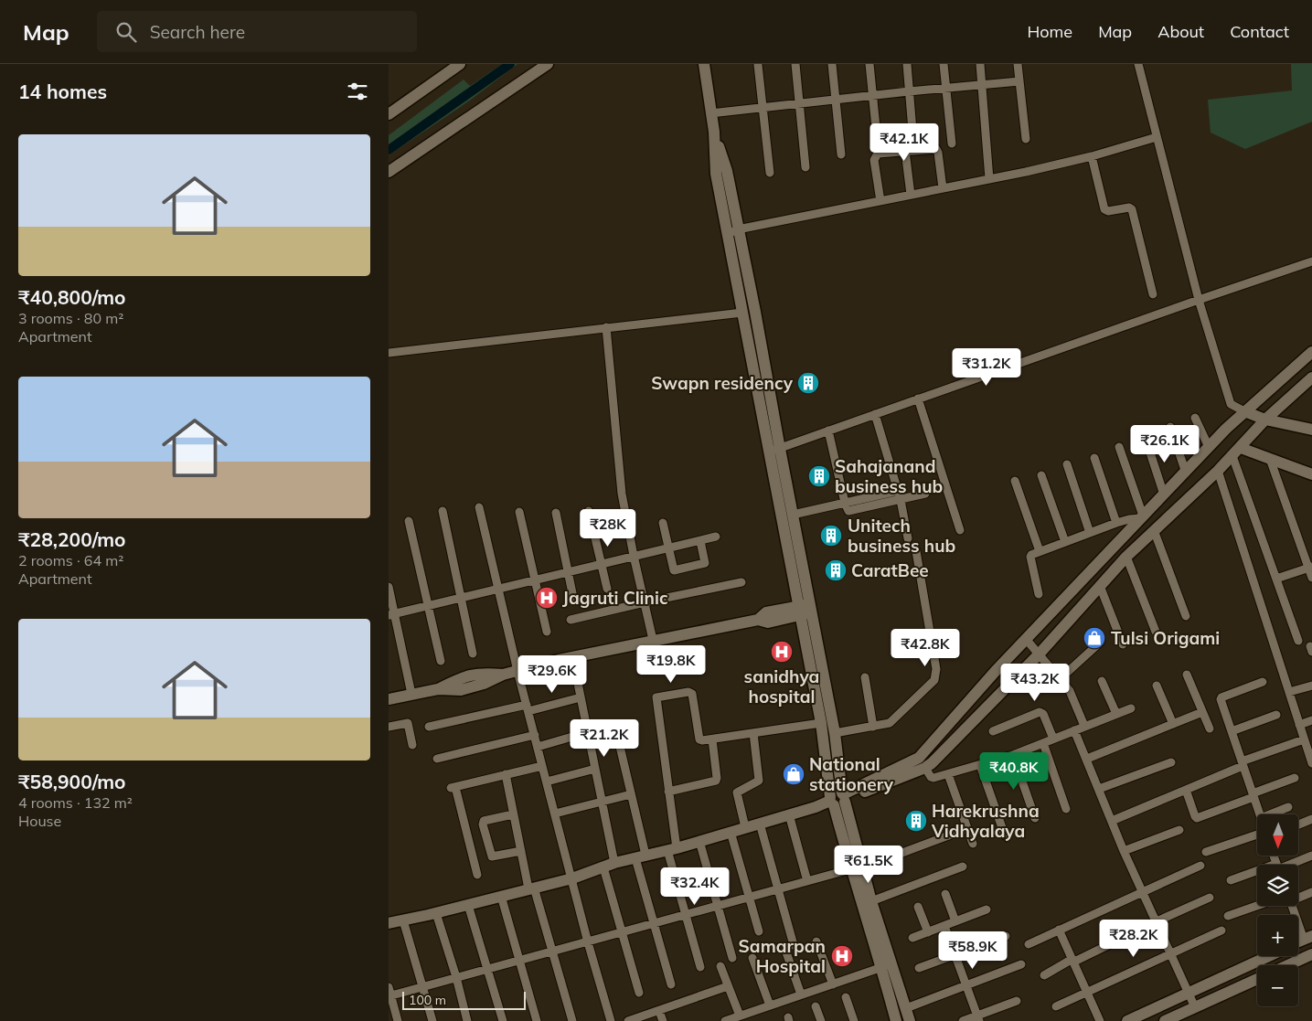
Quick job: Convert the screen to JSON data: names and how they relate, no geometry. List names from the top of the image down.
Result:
{
  "places": {
    "building": [
      "Swapn residency",
      "Sahajanand business hub",
      "Unitech business hub",
      "CaratBee",
      "Harekrushna Vidhyalaya"
    ],
    "hospital": ["Jagruti Clinic", "sanidhya hospital", "Samarpan Hospital"],
    "shop": ["Tulsi Origami", "National stationery"]
  },
  "scale_bar": "100 m",
  "north": "bottom",
  "page": {
    "header": "Map",
    "search": "Search here",
    "nav": [
      "Home",
      "Map",
      "About",
      "Contact"
    ],
    "heading": "14 homes",
    "list": [
      {
        "name": "₹40,800/mo",
        "note": "3 rooms · 80 m² · Apartment"
      },
      {
        "name": "₹28,200/mo",
        "note": "2 rooms · 64 m² · Apartment"
      },
      {
        "name": "₹58,900/mo",
        "note": "4 rooms · 132 m² · House"
      }
    ],
    "price": [
      "₹42.1K",
      "₹31.2K",
      "₹26.1K",
      "₹28K",
      "₹42.8K",
      "₹19.8K",
      "₹29.6K",
      "₹43.2K",
      "₹21.2K",
      "₹40.8K",
      "₹61.5K",
      "₹32.4K",
      "₹28.2K",
      "₹58.9K"
    ],
    "map_buttons": ["+", "−"],
    "scale": "100 m"
  }
}
